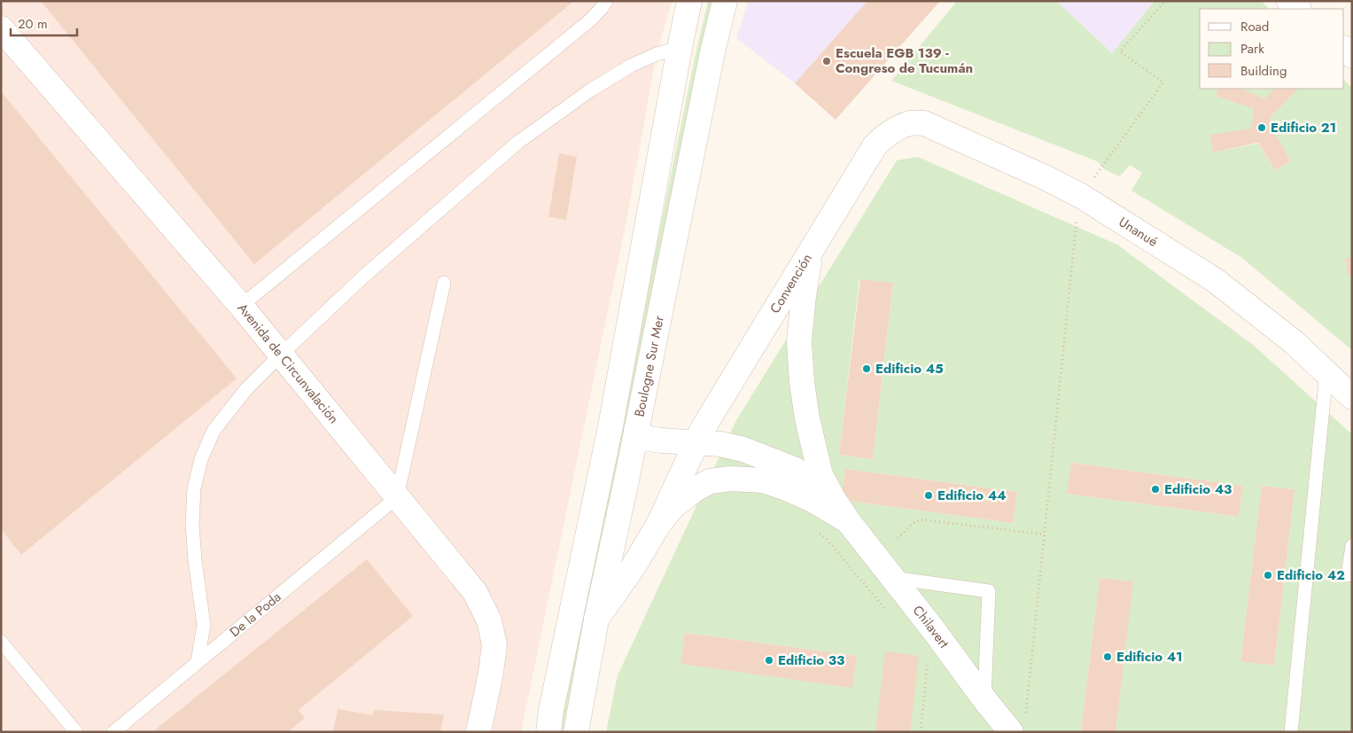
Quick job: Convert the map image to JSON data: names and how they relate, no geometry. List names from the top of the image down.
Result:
{
  "streets": {
    "street": [
      "Unanué",
      "Convención",
      "Avenida de Circunvalación",
      "Boulogne Sur Mer",
      "Chilavert"
    ],
    "lane": ["De la Poda"]
  },
  "crossings": [
    ["Unanué", "Convención"],
    ["Avenida de Circunvalación", "De la Poda"]
  ],
  "places": [
    "Escuela EGB 139 - Congreso de Tucumán",
    "Edificio 21",
    "Edificio 45",
    "Edificio 43",
    "Edificio 44",
    "Edificio 42",
    "Edificio 41",
    "Edificio 33"
  ],
  "legend": ["Road", "Park", "Building"],
  "scale_bar": "20 m"
}
